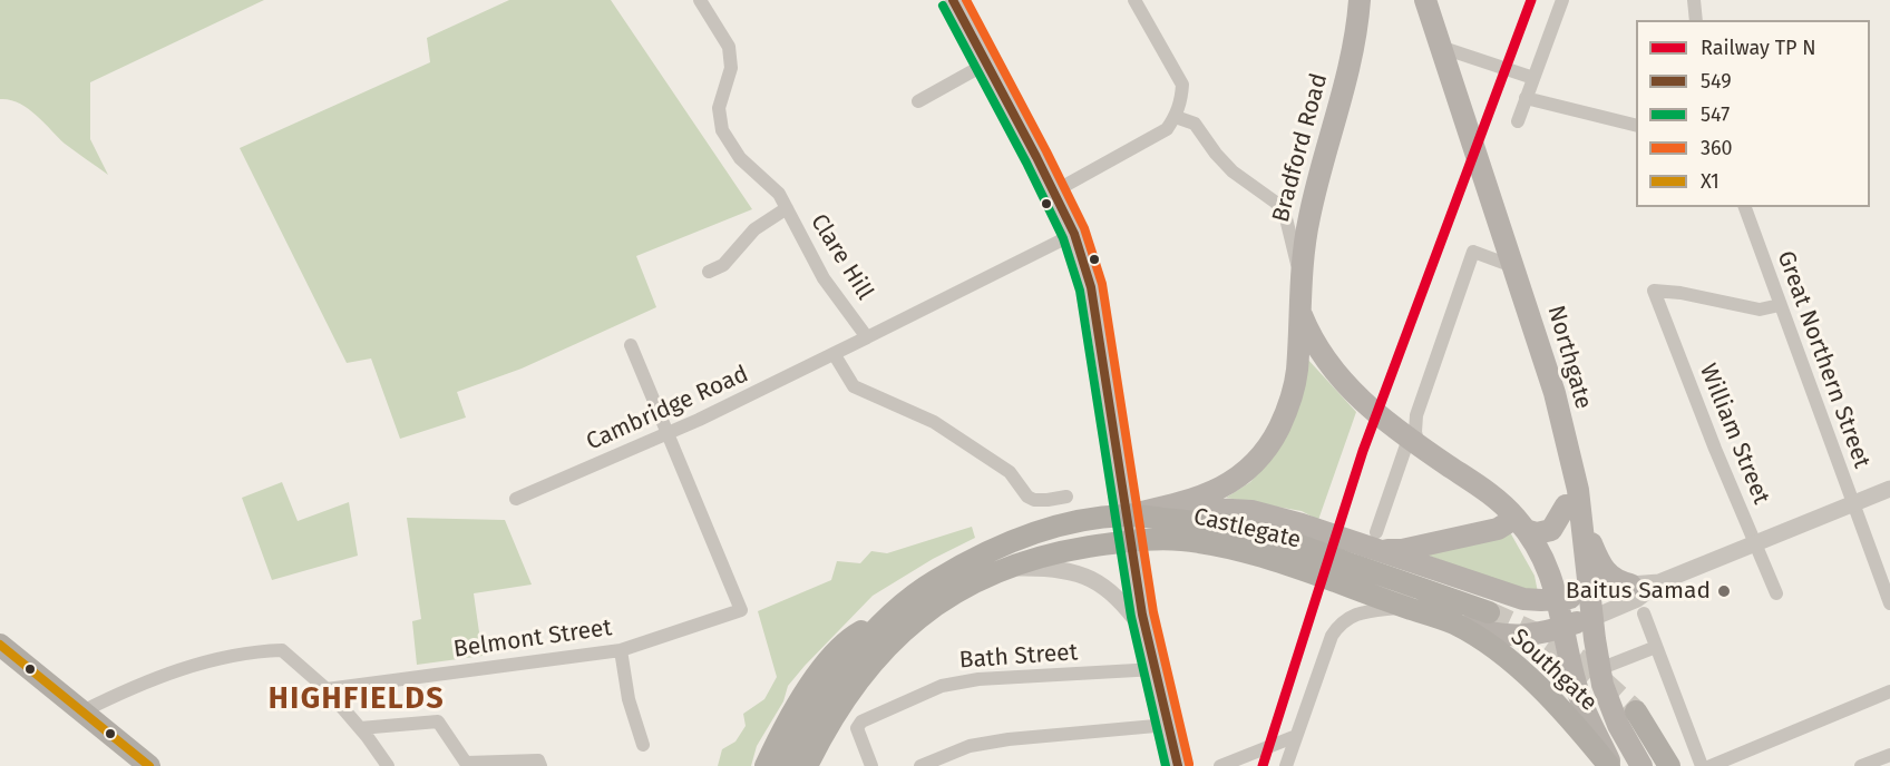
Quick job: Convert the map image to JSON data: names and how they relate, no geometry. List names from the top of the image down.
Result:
{
  "streets": {
    "highway": ["Castlegate", "Southgate"],
    "main road": ["Bradford Road", "Northgate"],
    "street": [
      "Clare Hill",
      "Great Northern Street",
      "Cambridge Road",
      "William Street",
      "Belmont Street",
      "Bath Street"
    ]
  },
  "crossings": [
    ["Bradford Road", "Castlegate"],
    ["Clare Hill", "Cambridge Road"],
    ["Northgate", "Castlegate"],
    ["Northgate", "Southgate"],
    ["Great Northern Street", "William Street"],
    ["Cambridge Road", "Belmont Street"],
    ["Castlegate", "Southgate"]
  ],
  "districts": ["HIGHFIELDS"],
  "places": ["Baitus Samad"],
  "lines": [
    "transit line 549",
    "transit line 360",
    "transit line 547",
    "transit line X1"
  ],
  "legend": [
    "Railway TP N",
    "549",
    "547",
    "360",
    "X1"
  ]
}
